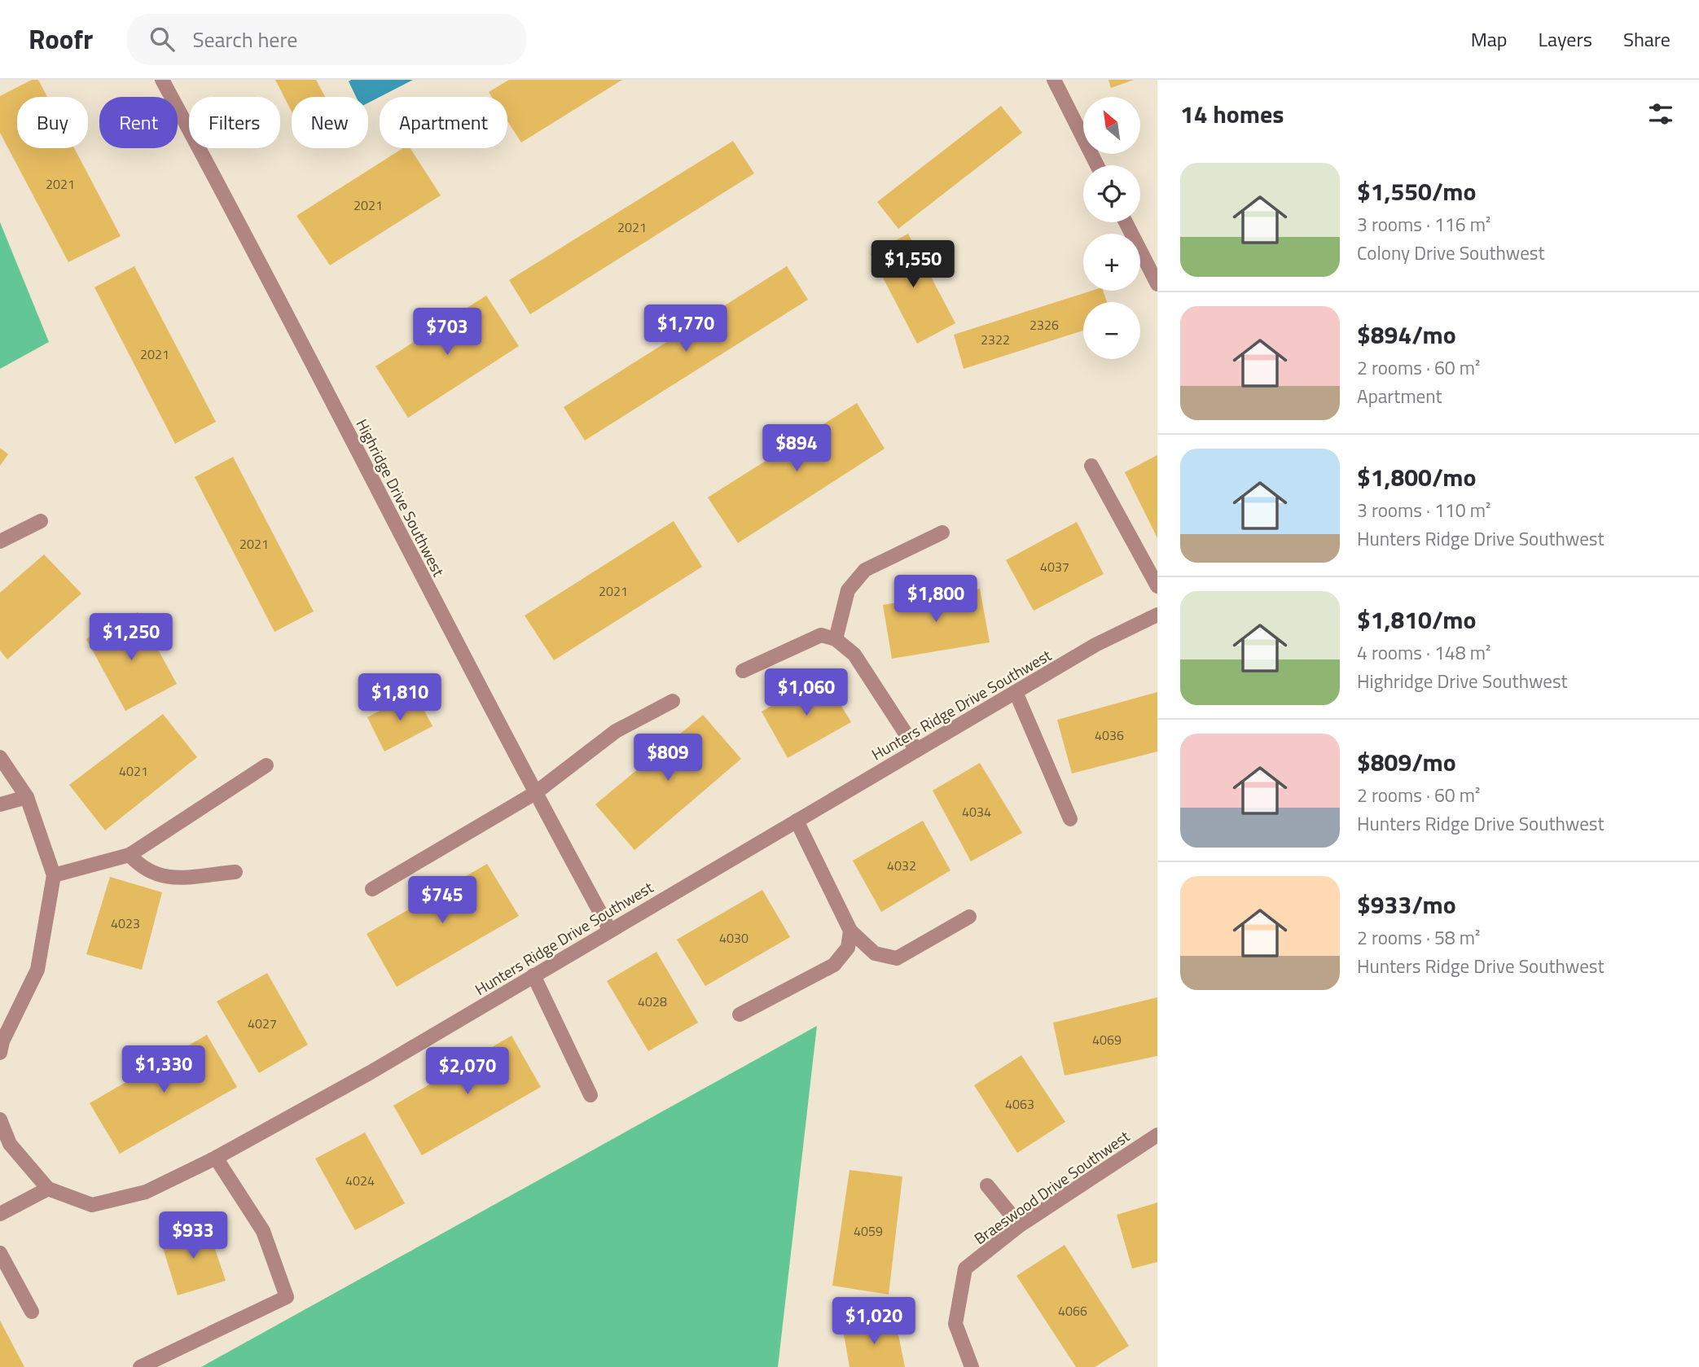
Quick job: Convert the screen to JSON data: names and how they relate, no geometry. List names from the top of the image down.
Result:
{
  "streets": {
    "street": ["Highridge Drive Southwest", "Hunters Ridge Drive Southwest", "Braeswood Drive Southwest"]
  },
  "crossings": [
    ["Highridge Drive Southwest", "Hunters Ridge Drive Southwest"]
  ],
  "house_numbers": [
    "2021",
    "2021",
    "2021",
    "2326",
    "2322",
    "2021",
    "2021",
    "4037",
    "2021",
    "4036",
    "4021",
    "4034",
    "4032",
    "4023",
    "4030",
    "4028",
    "4027",
    "4069",
    "4063",
    "4024",
    "4059",
    "4066"
  ],
  "north": "top left",
  "page": {
    "header": "Roofr",
    "search": "Search here",
    "nav": ["Map", "Layers", "Share"],
    "heading": "14 homes",
    "map_buttons": ["+", "−"],
    "chip": [
      "Buy",
      "Rent",
      "Filters",
      "New",
      "Apartment"
    ],
    "list": [
      {
        "name": "$1,550/mo",
        "note": "3 rooms · 116 m² · Colony Drive Southwest"
      },
      {
        "name": "$894/mo",
        "note": "2 rooms · 60 m² · Apartment"
      },
      {
        "name": "$1,800/mo",
        "note": "3 rooms · 110 m² · Hunters Ridge Drive Southwest"
      },
      {
        "name": "$1,810/mo",
        "note": "4 rooms · 148 m² · Highridge Drive Southwest"
      },
      {
        "name": "$809/mo",
        "note": "2 rooms · 60 m² · Hunters Ridge Drive Southwest"
      },
      {
        "name": "$933/mo",
        "note": "2 rooms · 58 m² · Hunters Ridge Drive Southwest"
      }
    ],
    "price": [
      "$1,550",
      "$1,770",
      "$703",
      "$894",
      "$1,800",
      "$1,250",
      "$1,060",
      "$1,810",
      "$809",
      "$745",
      "$1,330",
      "$2,070",
      "$933",
      "$1,020"
    ]
  }
}
